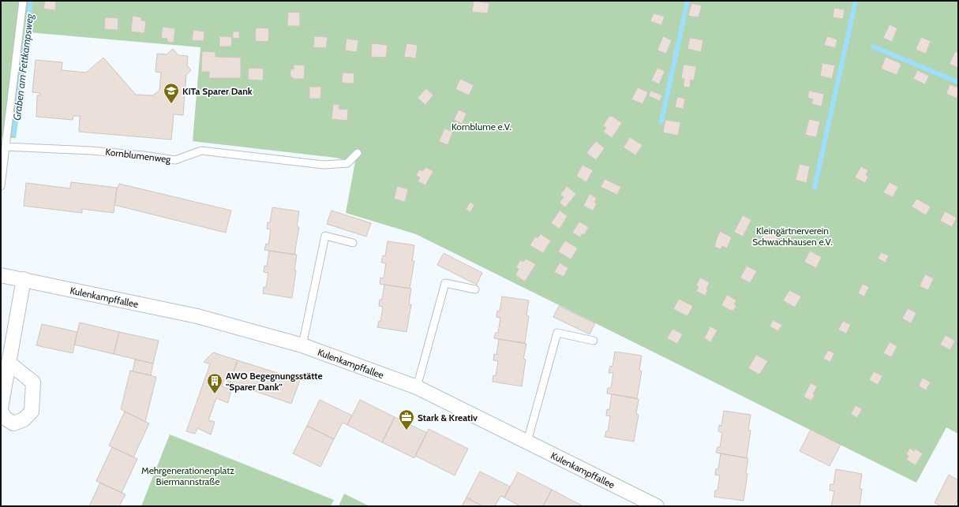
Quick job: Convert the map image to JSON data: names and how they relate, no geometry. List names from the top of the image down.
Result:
{
  "streets": {
    "street": ["Kulenkampffallee"],
    "lane": ["Kornblumenweg"]
  },
  "water": ["Graben am Fettkampsweg"],
  "parks": ["Kornblume e.V.", "Kleingärtnerverein Schwachhausen e.V.", "Mehrgenerationenplatz Biermannstraße"],
  "places": {
    "school or university": ["KiTa Sparer Dank"],
    "building": ["AWO Begegnungsstätte \"Sparer Dank\""],
    "office": ["Stark & Kreativ"]
  }
}
